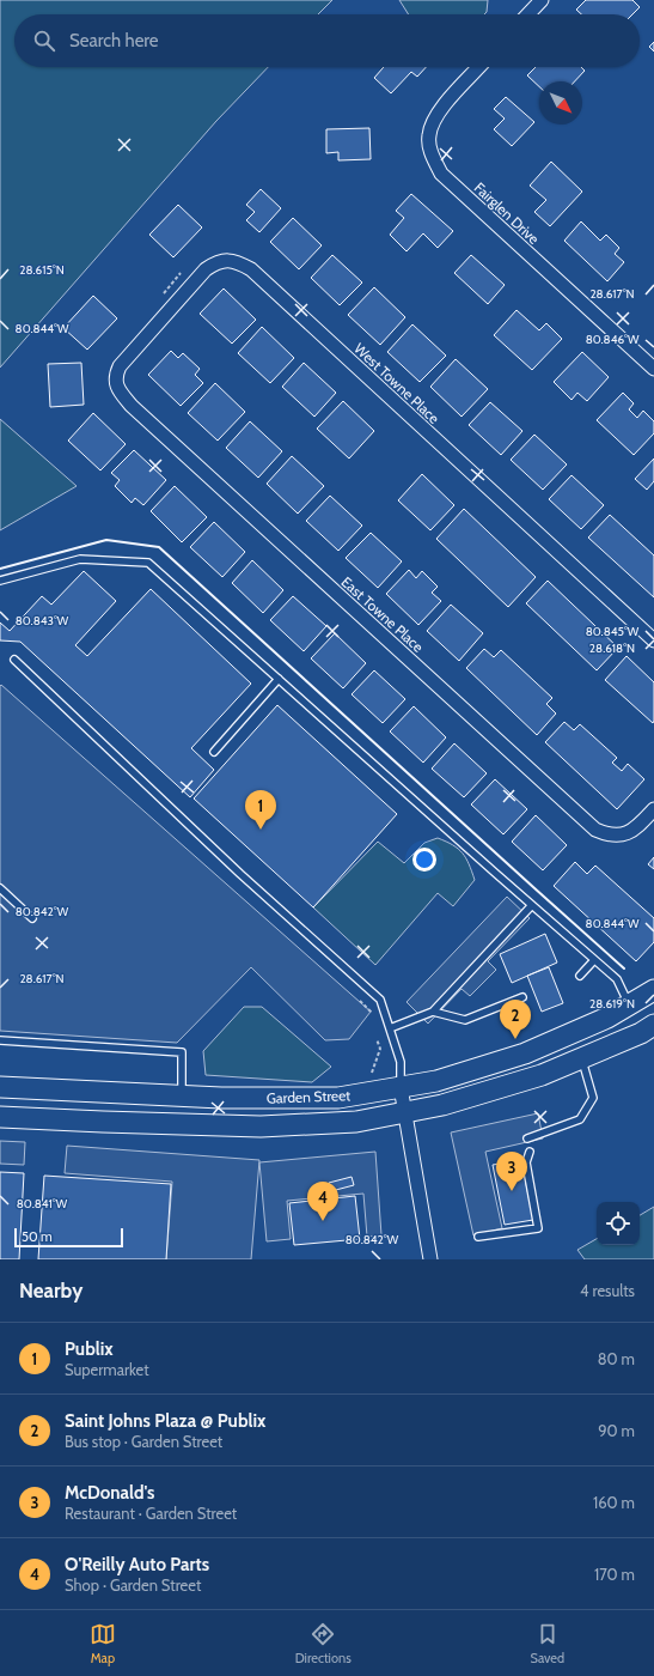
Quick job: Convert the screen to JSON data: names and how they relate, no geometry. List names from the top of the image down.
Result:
{
  "streets": {
    "main road": ["Garden Street"],
    "street": ["Fairglen Drive", "West Towne Place", "East Towne Place"]
  },
  "crossings": [
    ["West Towne Place", "East Towne Place"]
  ],
  "scale_bar": "50 m",
  "north": "bottom right",
  "page": {
    "search": "Search here",
    "pins": [
      "1",
      "2",
      "3",
      "4"
    ],
    "scale": "50 m",
    "heading": ["Nearby", "4 results"],
    "list": [
      {
        "mark": "1",
        "name": "Publix",
        "note": "Supermarket",
        "value": "80 m"
      },
      {
        "mark": "2",
        "name": "Saint Johns Plaza @ Publix",
        "note": "Bus stop · Garden Street",
        "value": "90 m"
      },
      {
        "mark": "3",
        "name": "McDonald's",
        "note": "Restaurant · Garden Street",
        "value": "160 m"
      },
      {
        "mark": "4",
        "name": "O'Reilly Auto Parts",
        "note": "Shop · Garden Street",
        "value": "170 m"
      }
    ],
    "nav": ["Map", "Directions", "Saved"]
  },
  "coordinates": [
    "28.615°N",
    "28.617°N",
    "80.844°W",
    "80.846°W",
    "80.843°W",
    "80.845°W",
    "28.618°N",
    "80.842°W",
    "28.619°N",
    "80.841°W"
  ]
}
